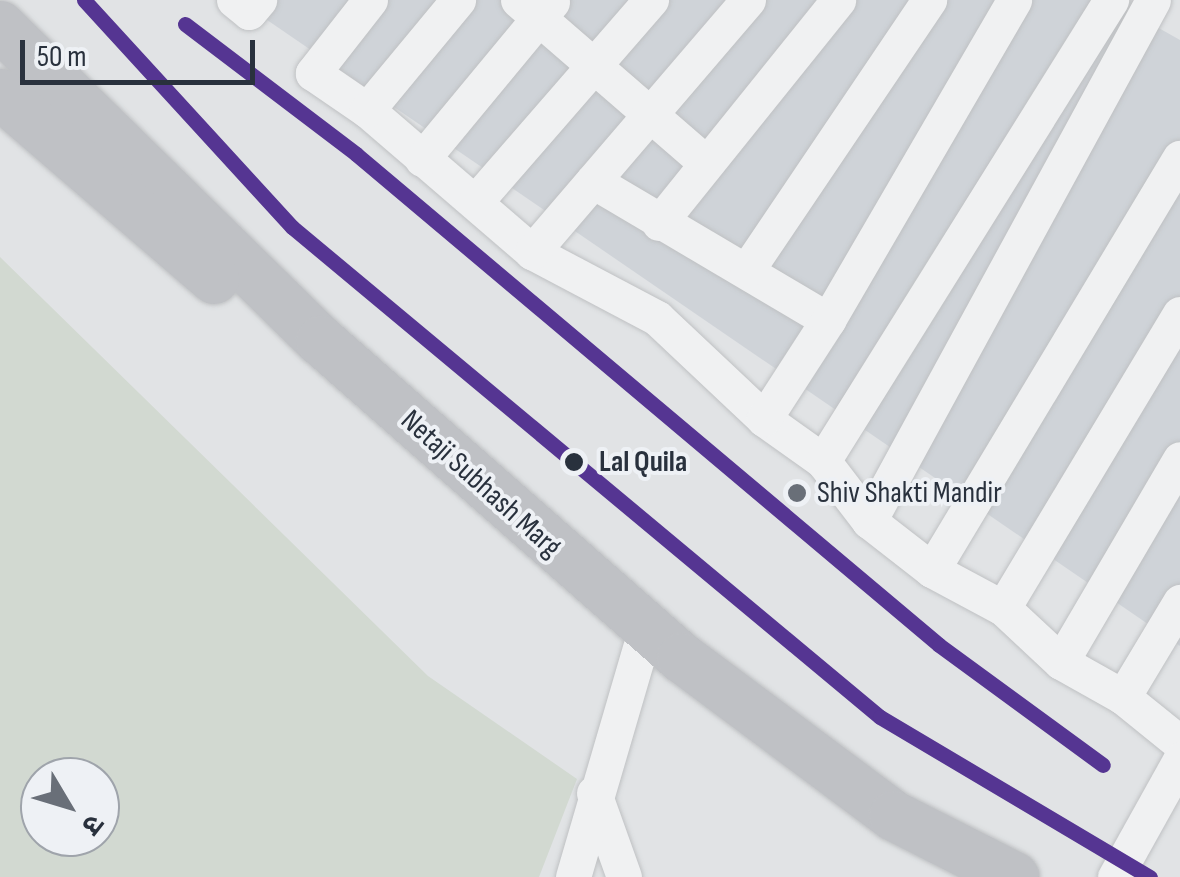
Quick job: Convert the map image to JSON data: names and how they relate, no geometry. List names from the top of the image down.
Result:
{
  "streets": {
    "main road": ["Netaji Subhash Marg"]
  },
  "places": ["Lal Quila", "Shiv Shakti Mandir"],
  "scale_bar": "50 m",
  "north": "bottom right"
}
